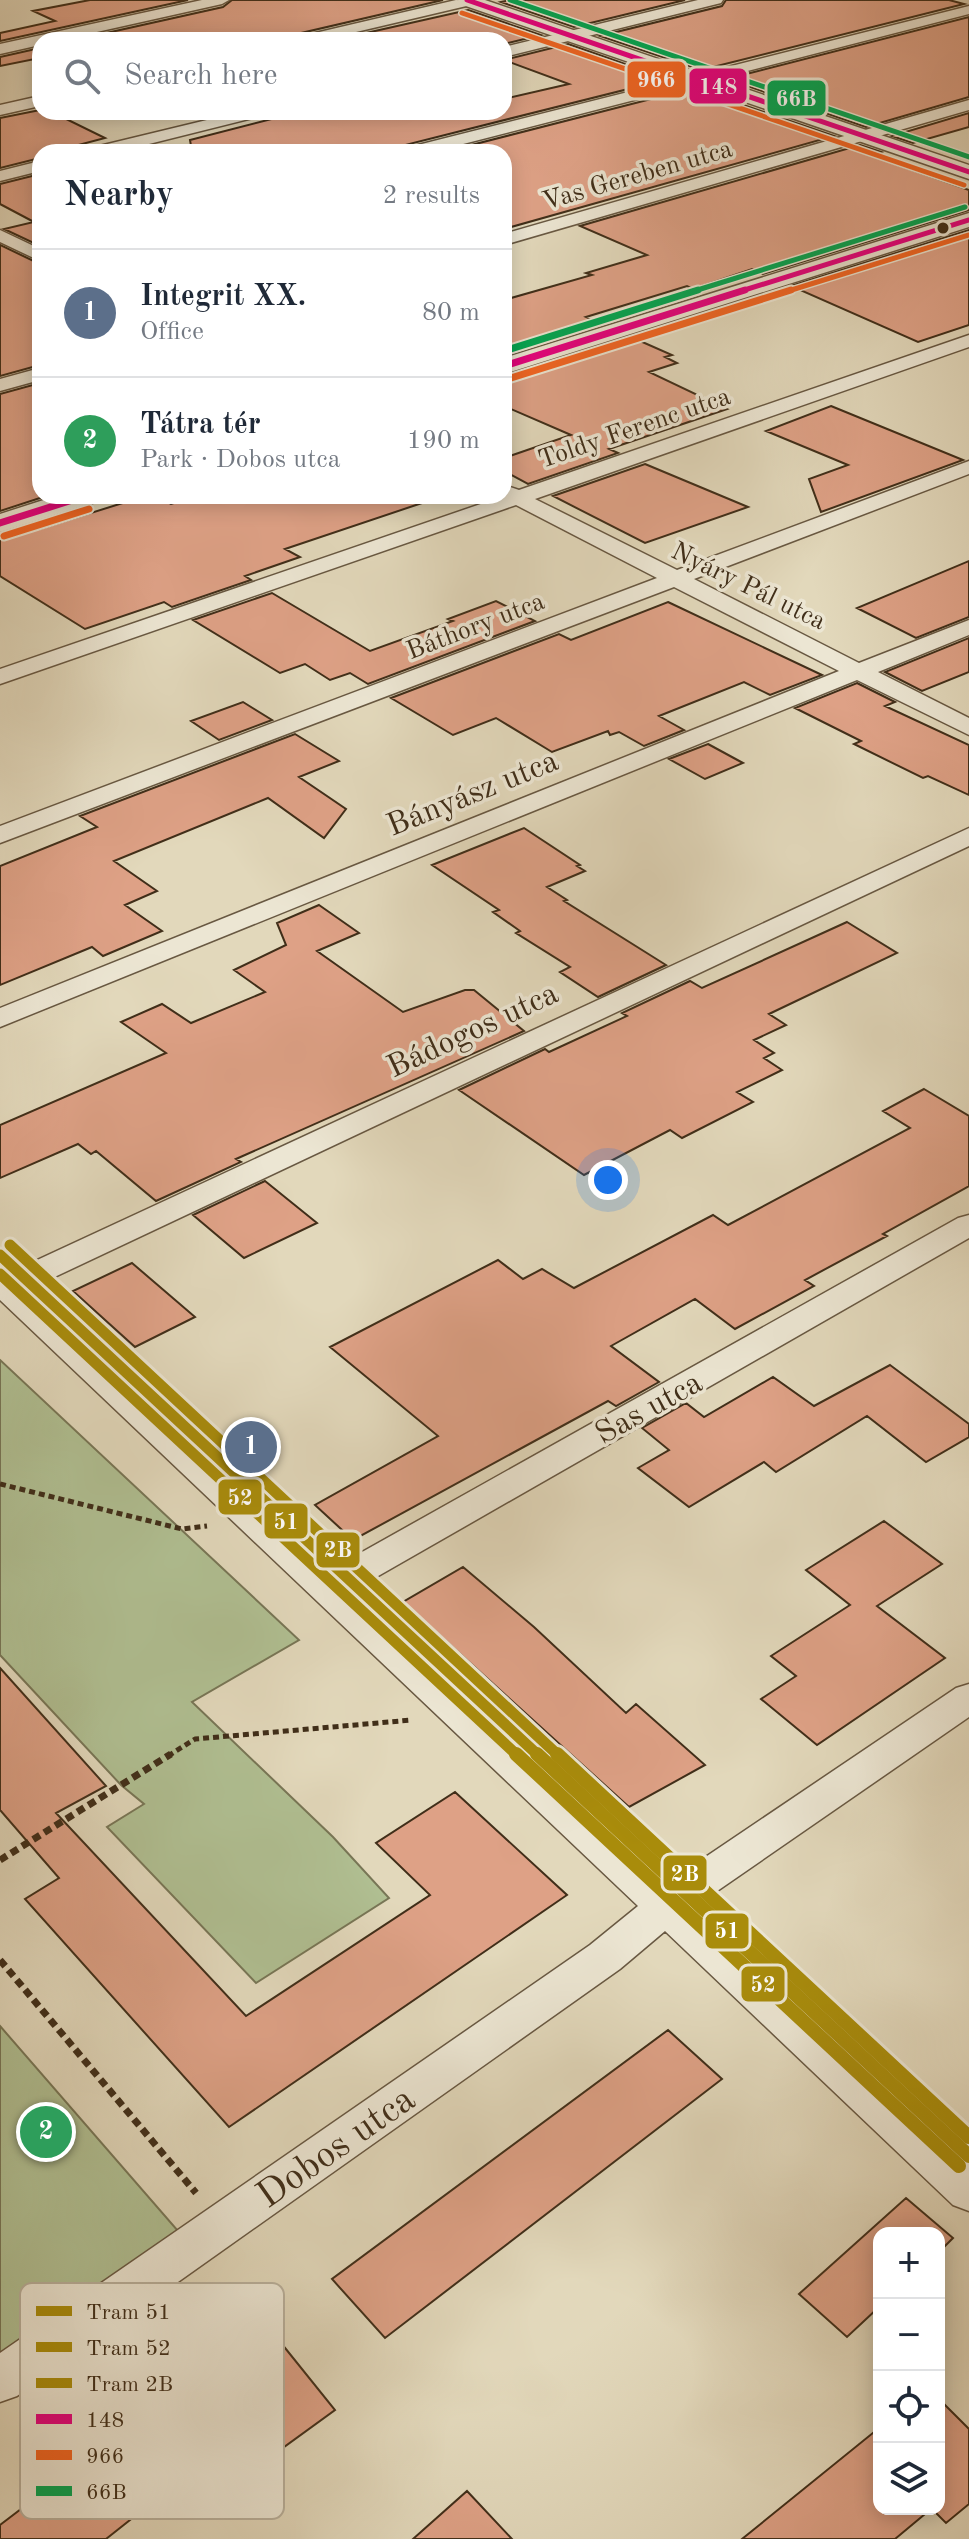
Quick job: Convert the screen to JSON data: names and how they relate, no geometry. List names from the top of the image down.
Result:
{
  "streets": {
    "street": [
      "Vas Gereben utca",
      "Toldy Ferenc utca",
      "Nyáry Pál utca",
      "Báthory utca",
      "Bányász utca",
      "Bádogos utca",
      "Sas utca",
      "Dobos utca"
    ]
  },
  "crossings": [
    ["Nyáry Pál utca", "Báthory utca"],
    ["Nyáry Pál utca", "Bányász utca"]
  ],
  "lines": [
    "transit line 148",
    "transit line 66B",
    "transit line 966",
    "tram line 2B",
    "tram line 51",
    "tram line 52"
  ],
  "legend": [
    "Tram 51",
    "Tram 52",
    "Tram 2B",
    "148",
    "966",
    "66B"
  ],
  "page": {
    "search": "Search here",
    "heading": ["Nearby", "2 results"],
    "list": [
      {
        "mark": "1",
        "name": "Integrit XX.",
        "note": "Office",
        "value": "80 m"
      },
      {
        "mark": "2",
        "name": "Tátra tér",
        "note": "Park · Dobos utca",
        "value": "190 m"
      }
    ],
    "pins": ["1", "2"],
    "map_buttons": ["+", "−"]
  }
}
